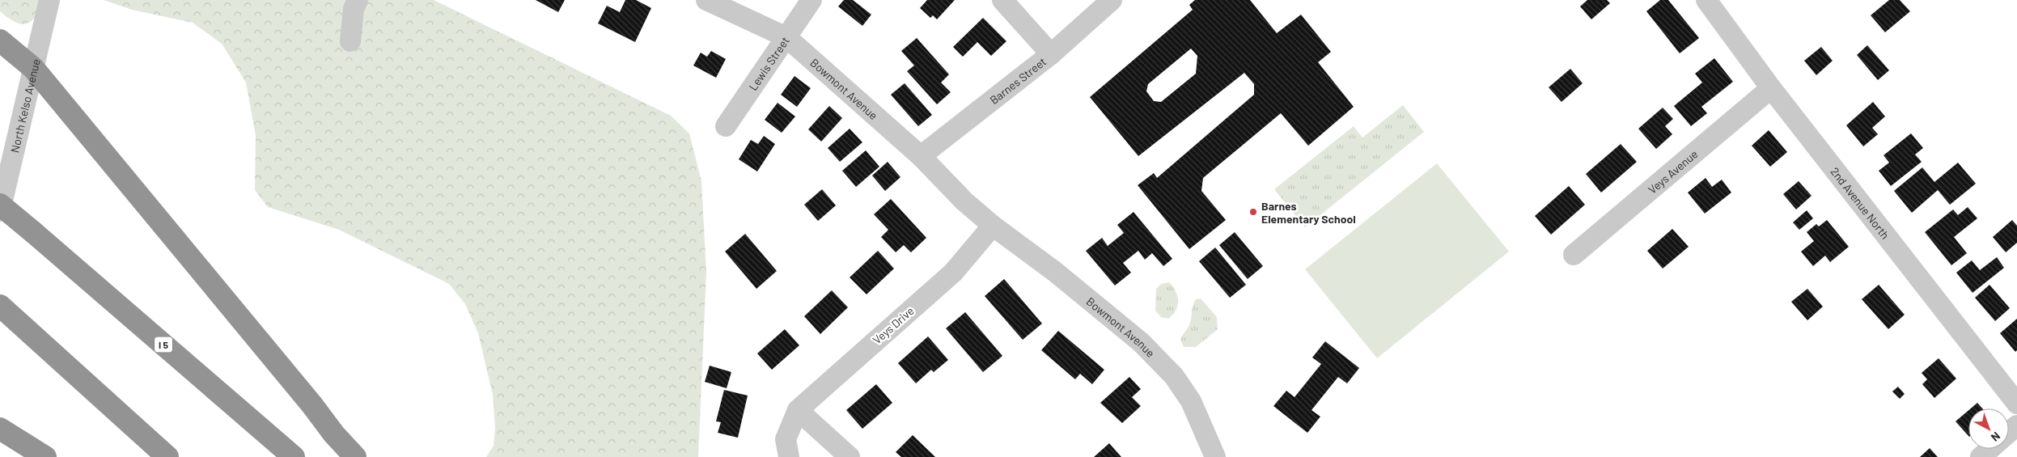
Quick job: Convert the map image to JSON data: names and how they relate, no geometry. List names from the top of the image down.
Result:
{
  "streets": {
    "highway": ["I 5"],
    "street": [
      "Lewis Street",
      "Barnes Street",
      "Bowmont Avenue",
      "North Kelso Avenue",
      "Veys Avenue",
      "2nd Avenue North",
      "Veys Drive"
    ]
  },
  "crossings": [
    ["Lewis Street", "Bowmont Avenue"],
    ["Barnes Street", "Bowmont Avenue"],
    ["Bowmont Avenue", "Veys Drive"],
    ["Veys Avenue", "2nd Avenue North"]
  ],
  "places": ["Barnes Elementary School"],
  "north": "bottom right"
}
